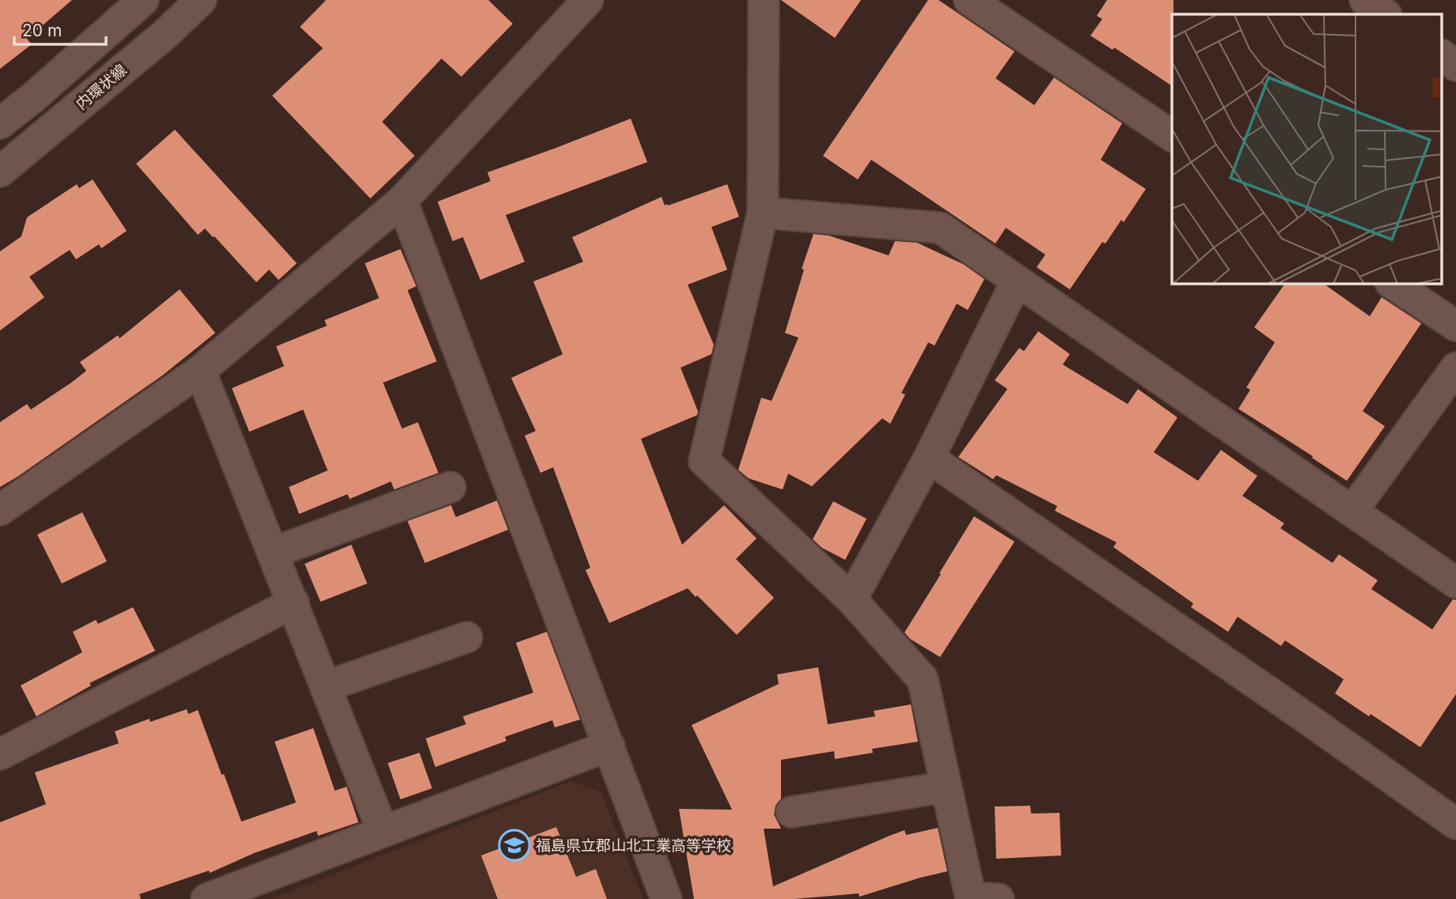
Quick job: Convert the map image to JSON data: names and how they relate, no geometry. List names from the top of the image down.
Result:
{
  "streets": {
    "street": ["内環状線"]
  },
  "places": {
    "school or university": ["福島県立郡山北工業高等学校"]
  },
  "scale_bar": "20 m"
}
